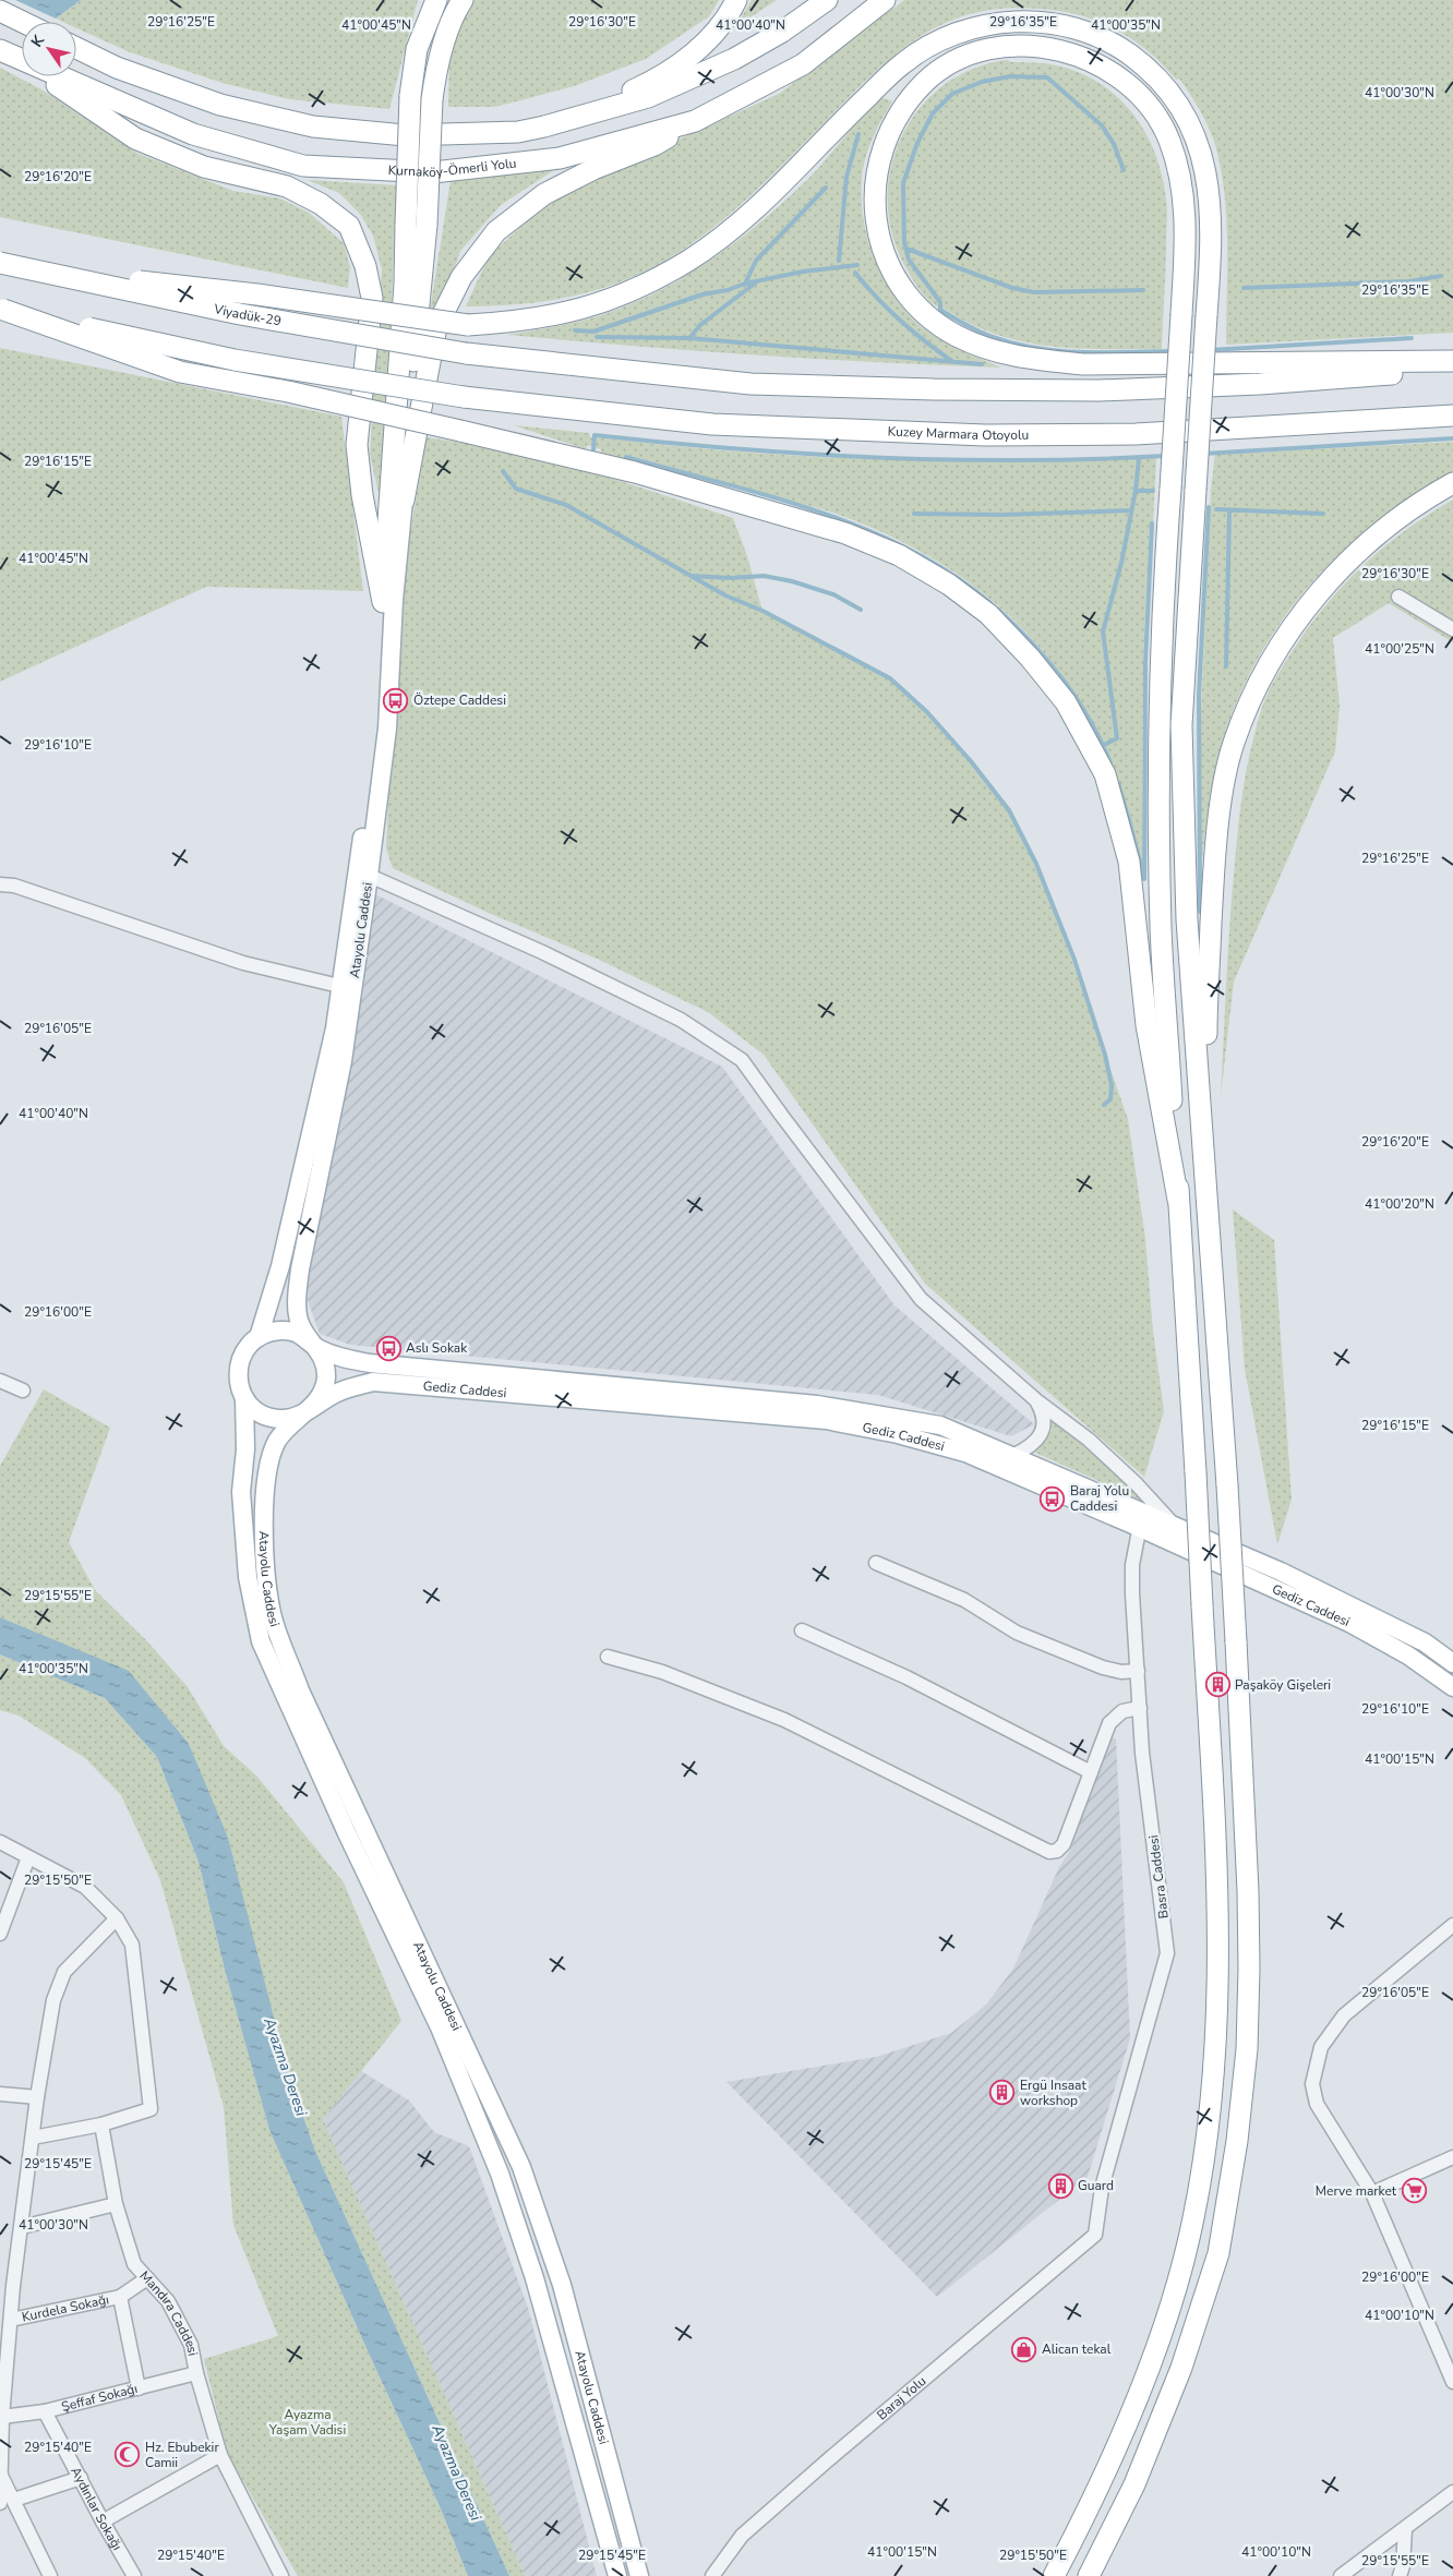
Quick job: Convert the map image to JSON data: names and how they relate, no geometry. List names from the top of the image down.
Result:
{
  "streets": {
    "highway": ["Kurnaköy-Ömerli Yolu", "Viyadük-29", "Kuzey Marmara Otoyolu"],
    "main road": ["Atayolu Caddesi", "Gediz Caddesi"],
    "street": [
      "Basra Caddesi",
      "Kurdela Sokağı",
      "Mandıra Caddesi",
      "Şeffaf Sokağı",
      "Baraj Yolu",
      "Aydınlar Sokağı"
    ]
  },
  "crossings": [
    ["Atayolu Caddesi", "Gediz Caddesi"],
    ["Gediz Caddesi", "Basra Caddesi"],
    ["Basra Caddesi", "Baraj Yolu"],
    ["Kurdela Sokağı", "Mandıra Caddesi"],
    ["Mandıra Caddesi", "Şeffaf Sokağı"],
    ["Şeffaf Sokağı", "Aydınlar Sokağı"]
  ],
  "water": ["Ayazma Deresi"],
  "parks": ["Ayazma Yaşam Vadisi"],
  "places": {
    "bus stop": ["Öztepe Caddesi", "Aslı Sokak", "Baraj Yolu Caddesi"],
    "building": ["Paşaköy Gişeleri", "Ergü Insaat workshop", "Guard"],
    "supermarket": ["Merve market"],
    "shop": ["Alican tekal"],
    "mosque": ["Hz. Ebubekir Camii"]
  },
  "north": "top left",
  "coordinates": [
    "29°16'25\"E",
    "29°16'30\"E",
    "29°16'35\"E",
    "41°00'45\"N",
    "41°00'40\"N",
    "41°00'35\"N",
    "41°00'30\"N",
    "29°16'20\"E",
    "29°16'15\"E",
    "41°00'25\"N",
    "29°16'10\"E",
    "29°16'05\"E",
    "41°00'20\"N",
    "29°16'00\"E",
    "29°15'55\"E",
    "41°00'15\"N",
    "29°15'50\"E",
    "29°15'45\"E",
    "41°00'10\"N",
    "29°15'40\"E"
  ]
}
